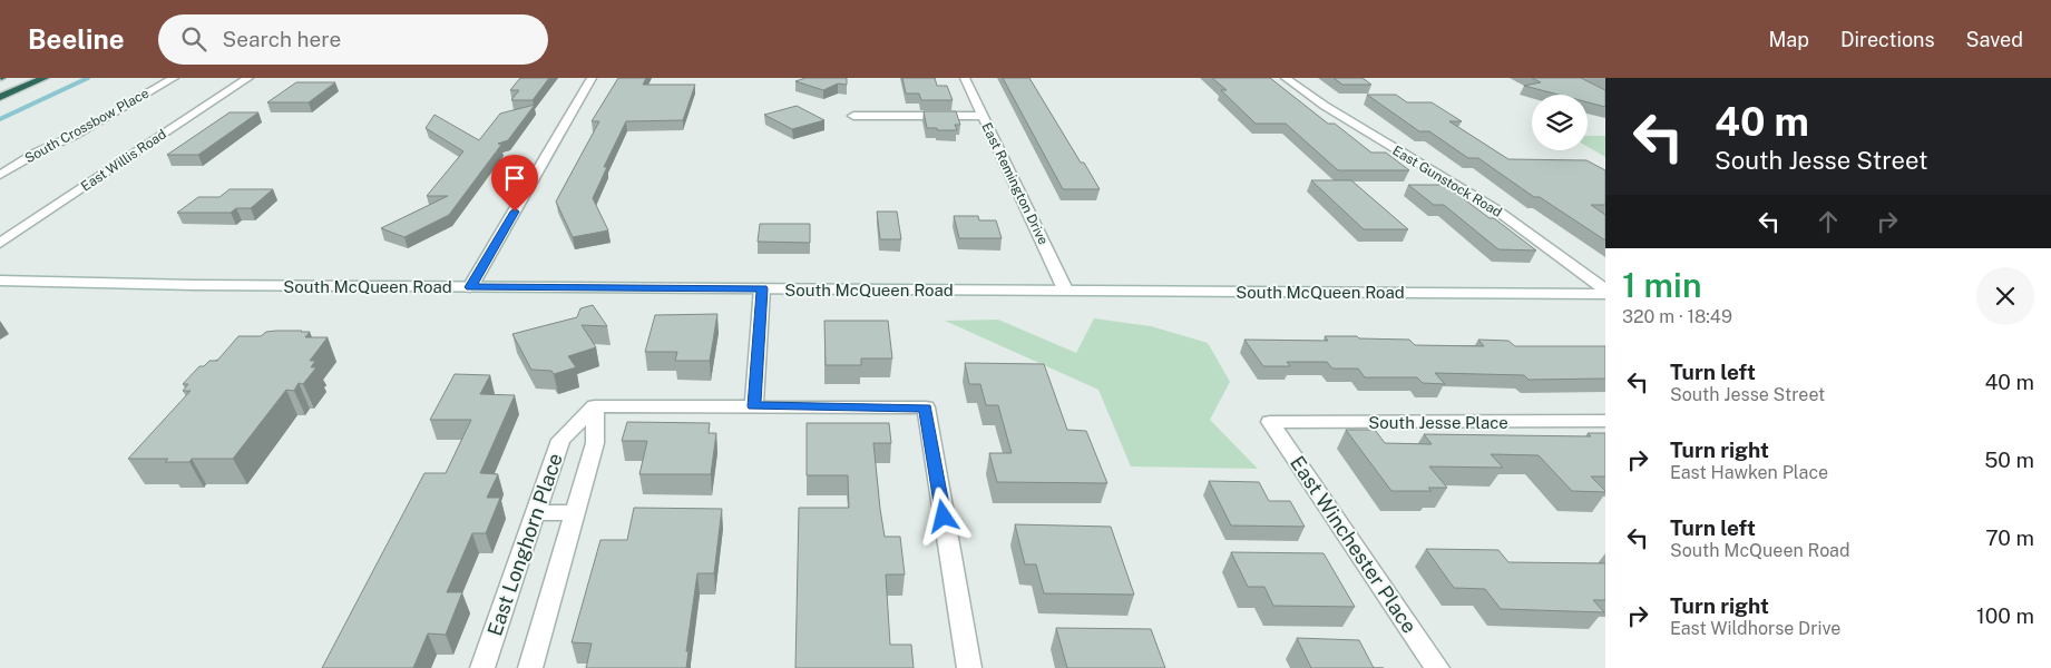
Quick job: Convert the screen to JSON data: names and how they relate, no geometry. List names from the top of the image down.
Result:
{
  "streets": {
    "street": [
      "South Crossbow Place",
      "East Willis Road",
      "East Gunstock Road",
      "East Remington Drive",
      "South McQueen Road",
      "South Jesse Place",
      "East Longhorn Place",
      "East Winchester Place"
    ]
  },
  "crossings": [
    ["East Remington Drive", "South McQueen Road"],
    ["South Jesse Place", "East Winchester Place"]
  ],
  "page": {
    "header": "Beeline",
    "search": "Search here",
    "nav": ["Map", "Directions", "Saved"],
    "turn": ["40 m", "South Jesse Street"],
    "heading": ["1 min", "320 m · 18:49"],
    "list": [
      {
        "name": "Turn left",
        "note": "South Jesse Street",
        "value": "40 m"
      },
      {
        "name": "Turn right",
        "note": "East Hawken Place",
        "value": "50 m"
      },
      {
        "name": "Turn left",
        "note": "South McQueen Road",
        "value": "70 m"
      },
      {
        "name": "Turn right",
        "note": "East Wildhorse Drive",
        "value": "100 m"
      }
    ]
  }
}
